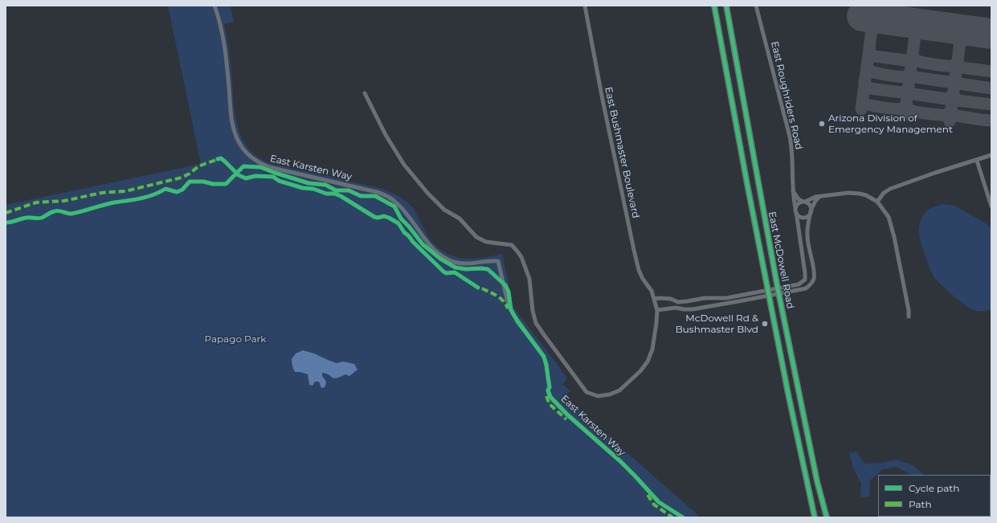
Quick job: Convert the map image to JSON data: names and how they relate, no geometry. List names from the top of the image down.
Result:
{
  "streets": {
    "main road": ["East McDowell Road"],
    "street": ["East Roughriders Road", "East Bushmaster Boulevard", "East Karsten Way"]
  },
  "parks": ["Papago Park"],
  "places": ["Arizona Division of Emergency Management", "McDowell Rd & Bushmaster Blvd"],
  "legend": ["Cycle path", "Path"]
}
